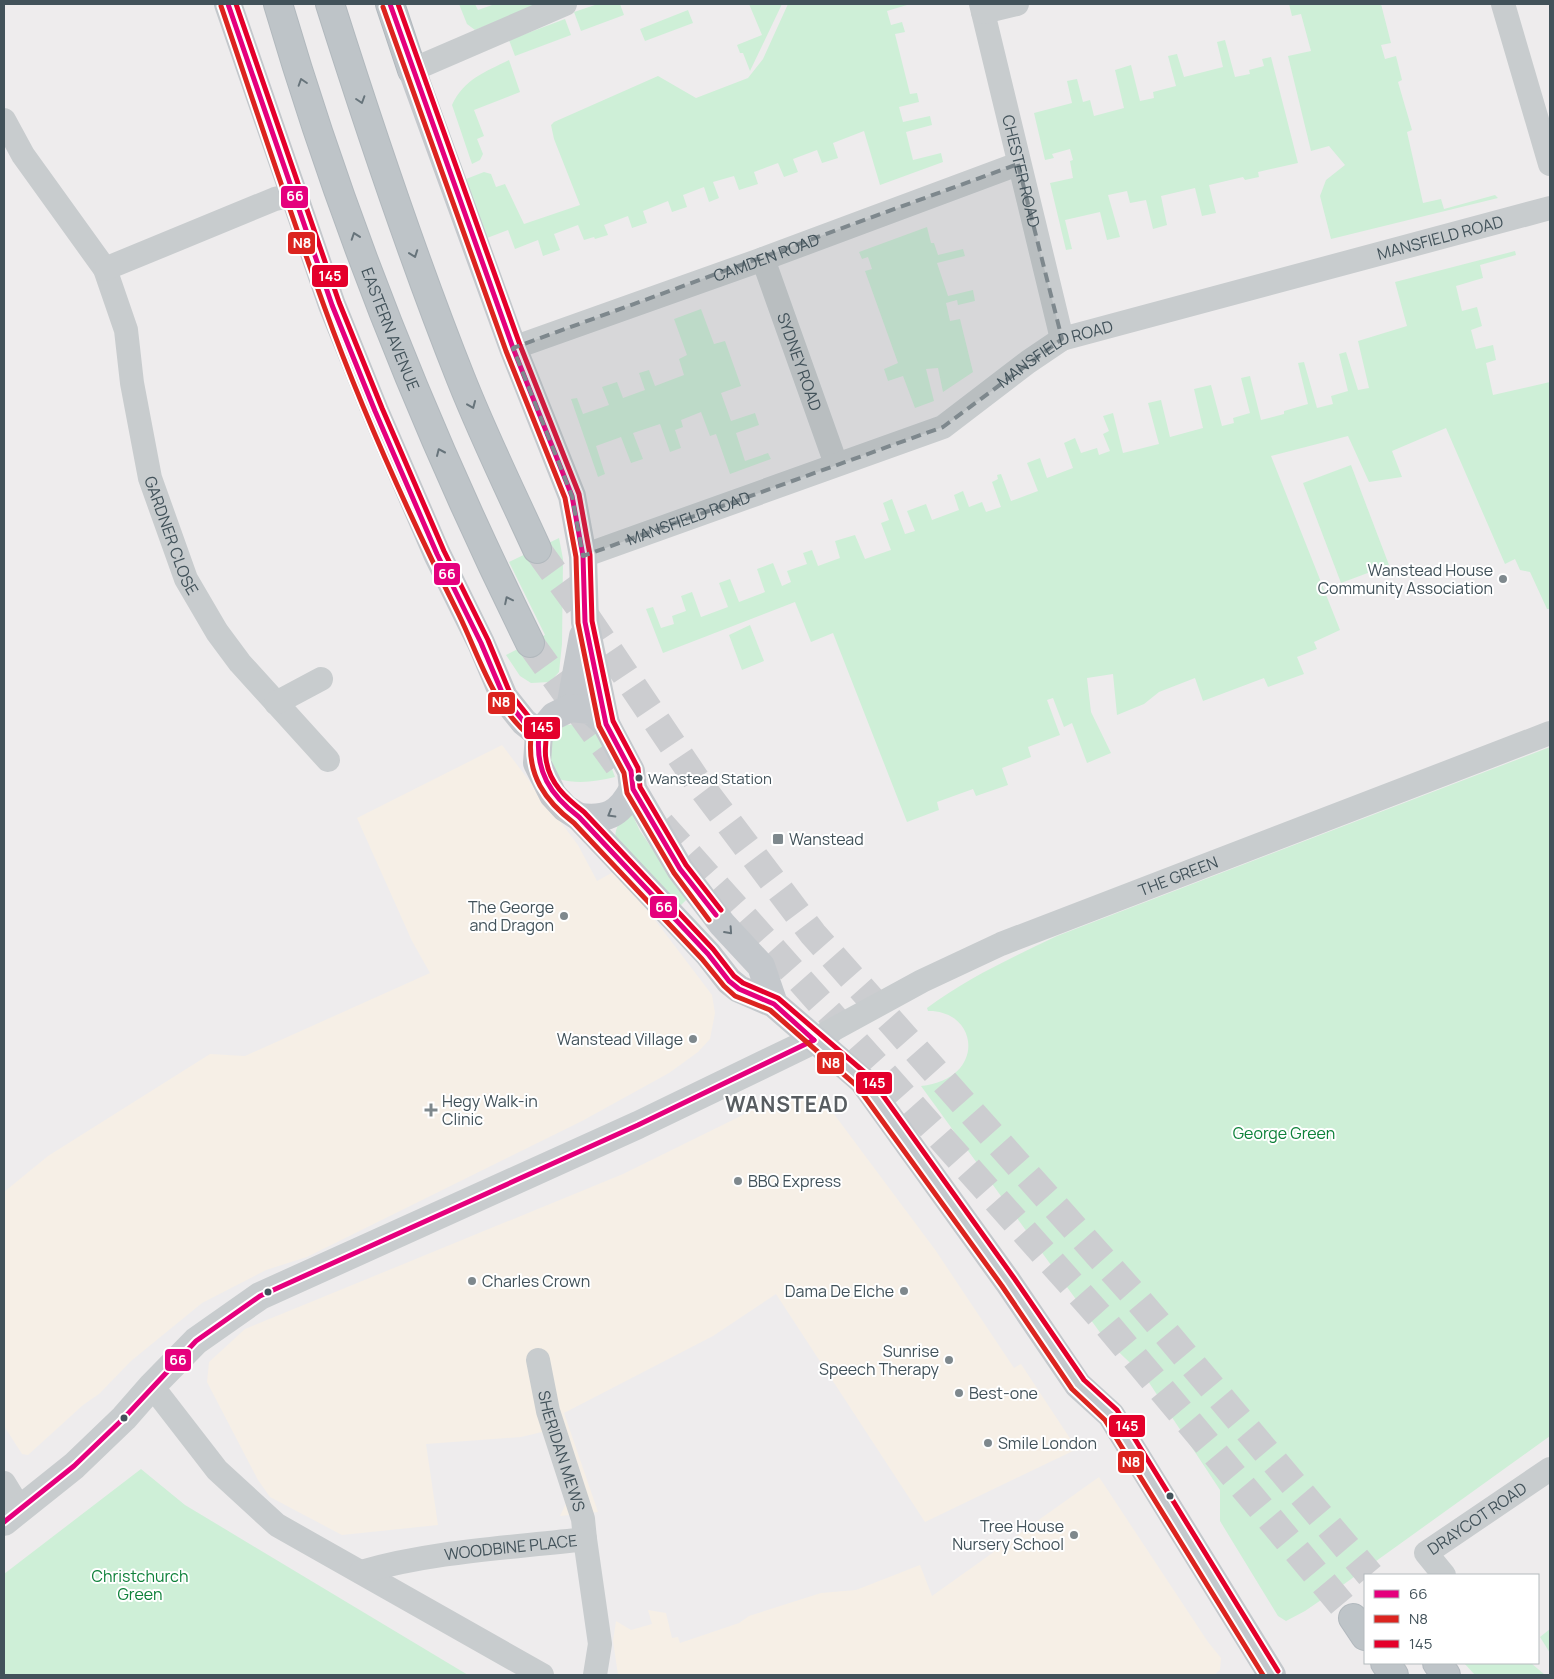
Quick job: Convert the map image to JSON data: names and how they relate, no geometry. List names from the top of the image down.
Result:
{
  "streets": {
    "highway": ["EASTERN AVENUE"],
    "street": [
      "CHESTER ROAD",
      "MANSFIELD ROAD",
      "CAMDEN ROAD",
      "SYDNEY ROAD",
      "GARDNER CLOSE",
      "THE GREEN",
      "SHERIDAN MEWS",
      "DRAYCOT ROAD",
      "WOODBINE PLACE"
    ]
  },
  "crossings": [
    ["CHESTER ROAD", "MANSFIELD ROAD"],
    ["CHESTER ROAD", "CAMDEN ROAD"],
    ["MANSFIELD ROAD", "SYDNEY ROAD"],
    ["CAMDEN ROAD", "SYDNEY ROAD"],
    ["SHERIDAN MEWS", "WOODBINE PLACE"]
  ],
  "districts": ["WANSTEAD"],
  "parks": ["George Green", "Christchurch Green"],
  "places": {
    "other": [
      "Wanstead House Community Association",
      "Wanstead Station",
      "The George and Dragon",
      "Wanstead Village",
      "BBQ Express",
      "Charles Crown",
      "Dama De Elche",
      "Sunrise Speech Therapy",
      "Best-one",
      "Smile London",
      "Tree House Nursery School"
    ],
    "transit": ["Wanstead"],
    "health": ["Hegy Walk-in Clinic"]
  },
  "lines": ["transit line 66", "transit line 145", "transit line N8"],
  "legend": ["66", "N8", "145"]
}
